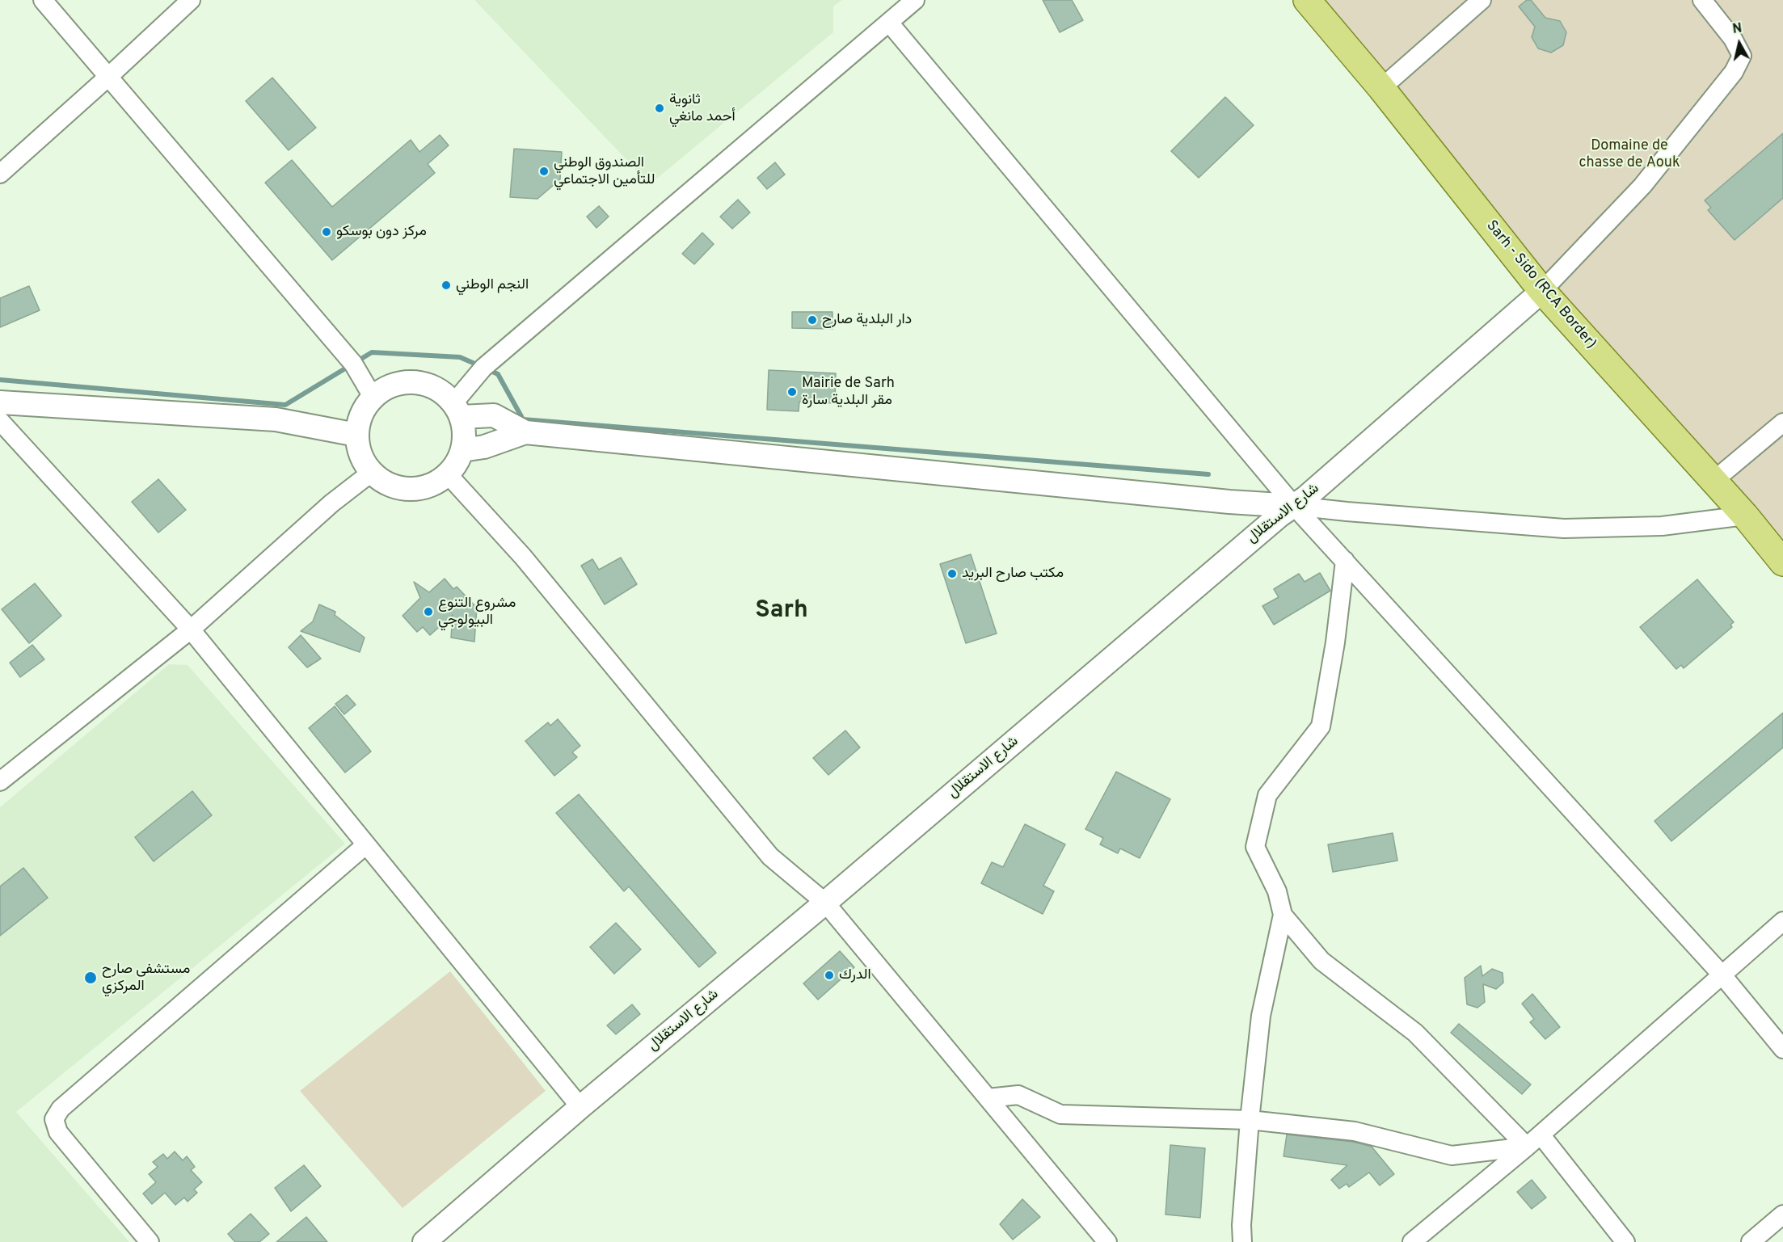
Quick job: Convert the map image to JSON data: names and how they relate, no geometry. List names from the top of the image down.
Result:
{
  "streets": {
    "main road": ["Sarh - Sido (RCA Border)"],
    "street": ["شارع الاستقلال"]
  },
  "crossings": [
    ["Sarh - Sido (RCA Border)", "شارع الاستقلال"]
  ],
  "districts": ["Sarh"],
  "parks": ["Domaine de chasse de Aouk"],
  "places": [
    "ثانوية أحمد مانغي",
    "الصندوق الوطني للتأمين الاجتماعي",
    "مركز دون بوسكو",
    "النجم الوطني",
    "دار البلدية صارح",
    "Mairie de Sarh مقر البلدية سارة",
    "مكتب صارح البريد",
    "مشروع التنوع البيولوجي",
    "الدرك",
    "مستشفى صارح المركزي"
  ],
  "north": "top"
}
